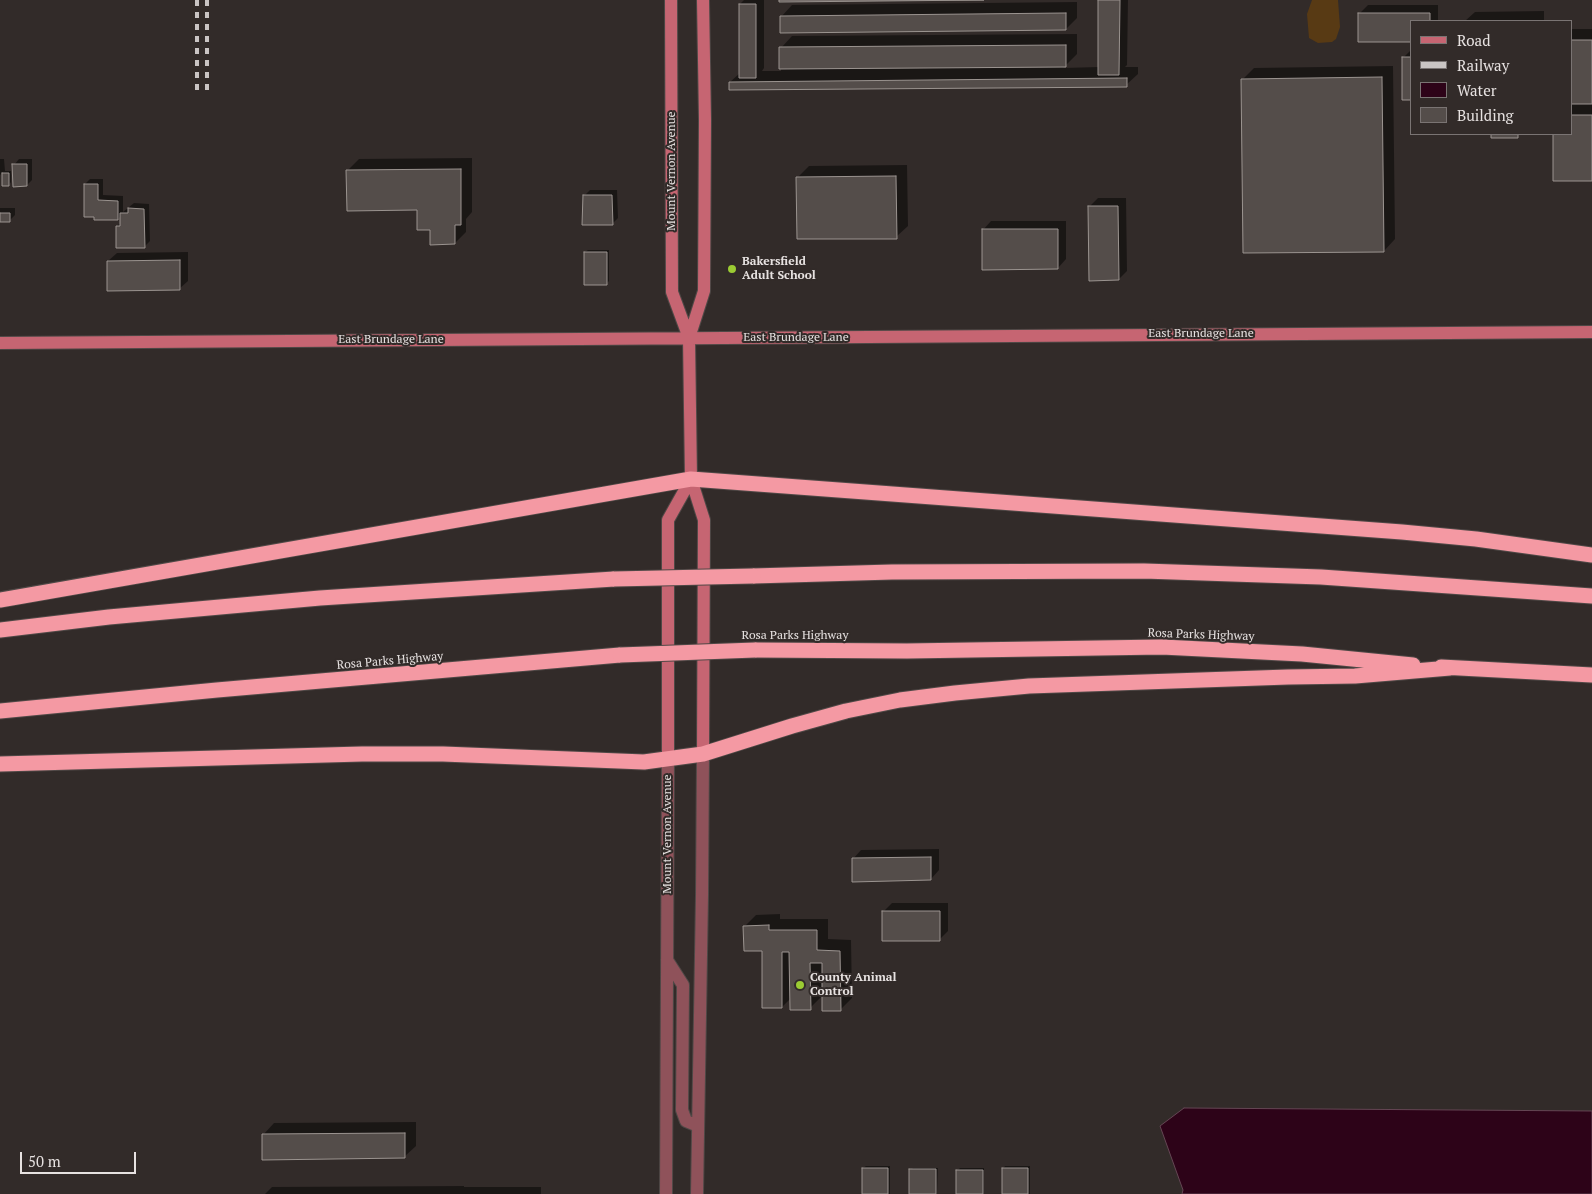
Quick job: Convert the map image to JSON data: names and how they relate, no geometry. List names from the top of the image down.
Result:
{
  "streets": {
    "highway": ["Rosa Parks Highway"],
    "main road": ["Mount Vernon Avenue", "East Brundage Lane"]
  },
  "crossings": [
    ["Mount Vernon Avenue", "East Brundage Lane"]
  ],
  "places": ["Bakersfield Adult School", "County Animal Control"],
  "legend": [
    "Road",
    "Railway",
    "Water",
    "Building"
  ],
  "scale_bar": "50 m"
}
